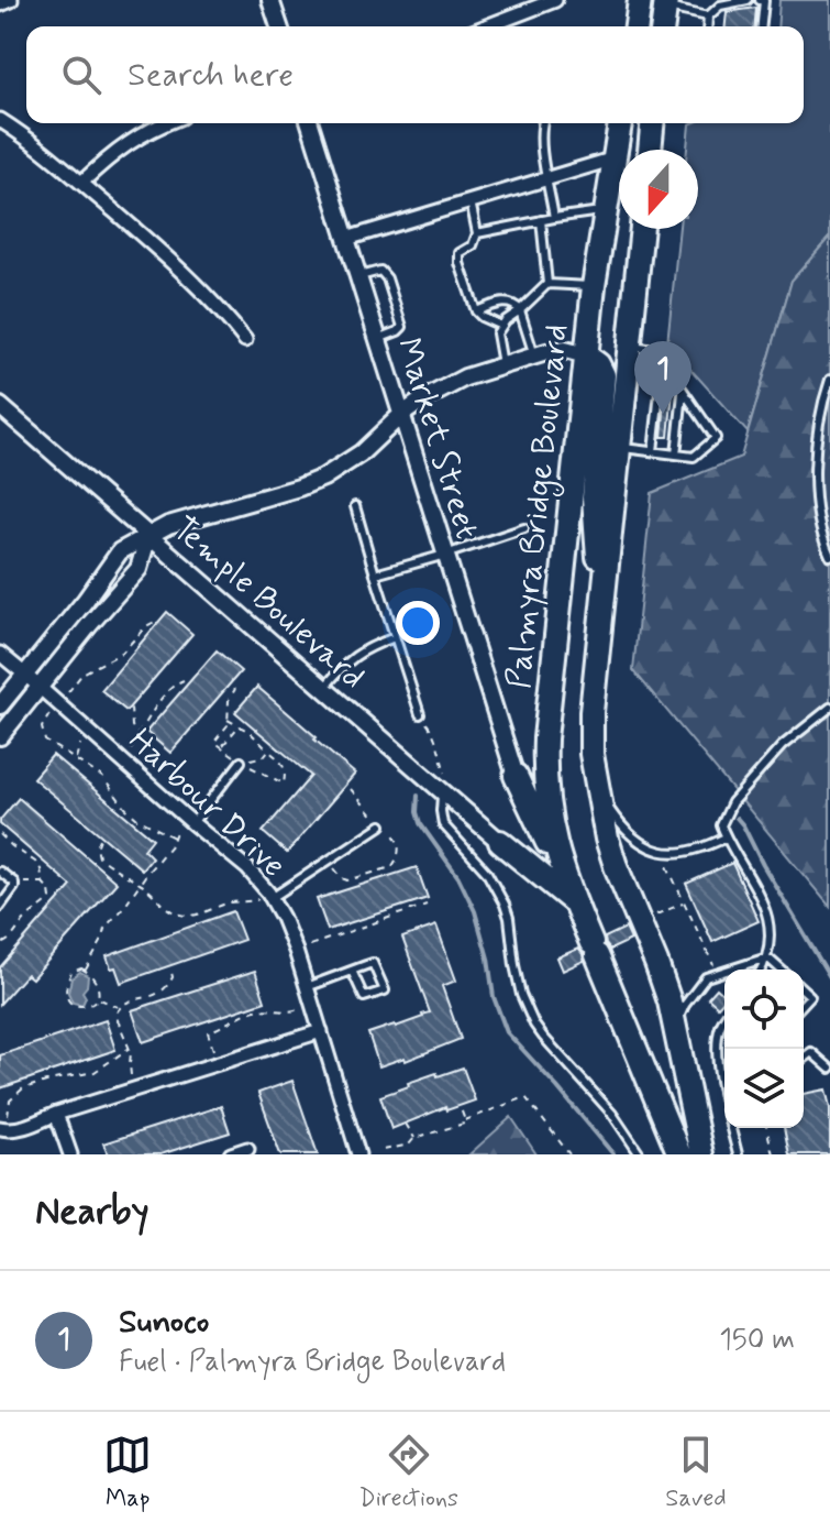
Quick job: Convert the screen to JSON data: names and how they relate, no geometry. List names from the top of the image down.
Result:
{
  "streets": {
    "highway": ["Palmyra Bridge Boulevard"],
    "street": ["Market Street", "Temple Boulevard", "Harbour Drive"]
  },
  "north": "bottom",
  "page": {
    "search": "Search here",
    "pins": "1",
    "heading": "Nearby",
    "list": [
      {
        "mark": "1",
        "name": "Sunoco",
        "note": "Fuel · Palmyra Bridge Boulevard",
        "value": "150 m"
      }
    ],
    "nav": ["Map", "Directions", "Saved"]
  }
}
